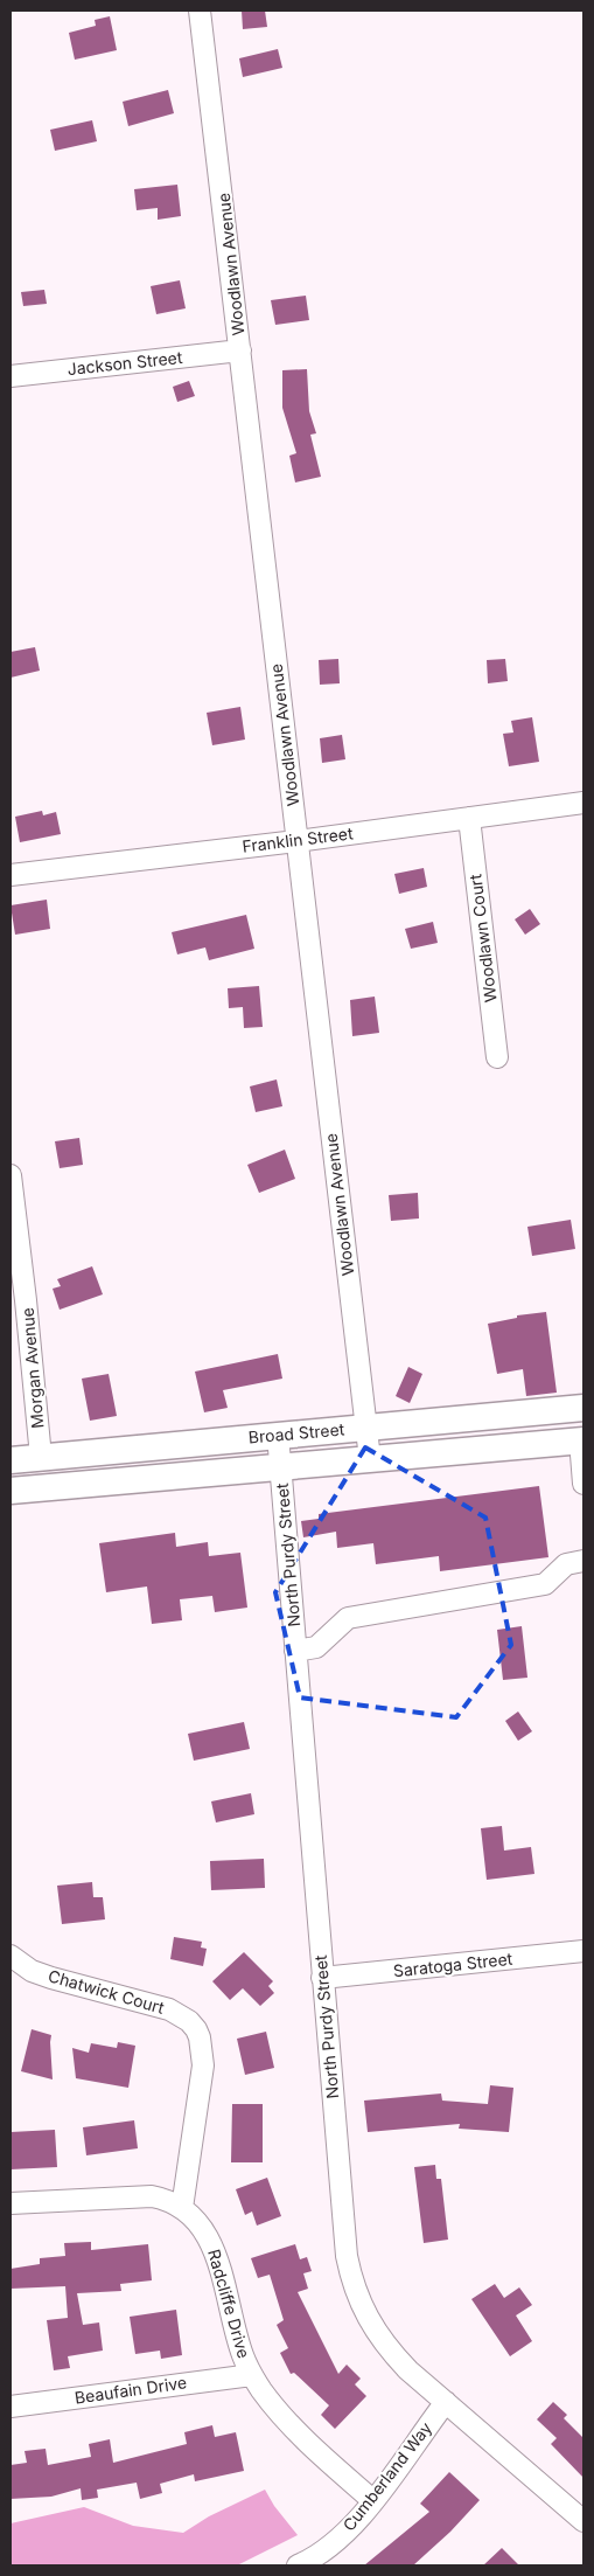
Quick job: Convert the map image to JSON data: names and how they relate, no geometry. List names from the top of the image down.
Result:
{
  "streets": {
    "main road": ["Broad Street"],
    "street": [
      "Woodlawn Avenue",
      "Jackson Street",
      "Franklin Street",
      "Woodlawn Court",
      "Morgan Avenue",
      "North Purdy Street",
      "Saratoga Street",
      "Chatwick Court",
      "Radcliffe Drive",
      "Beaufain Drive",
      "Cumberland Way"
    ]
  },
  "crossings": [
    ["Woodlawn Avenue", "Jackson Street"],
    ["Woodlawn Avenue", "Franklin Street"],
    ["Woodlawn Avenue", "Broad Street"],
    ["Franklin Street", "Woodlawn Court"],
    ["Morgan Avenue", "Broad Street"],
    ["Broad Street", "North Purdy Street"],
    ["North Purdy Street", "Saratoga Street"],
    ["North Purdy Street", "Cumberland Way"],
    ["Chatwick Court", "Radcliffe Drive"],
    ["Radcliffe Drive", "Beaufain Drive"],
    ["Radcliffe Drive", "Cumberland Way"]
  ]
}
